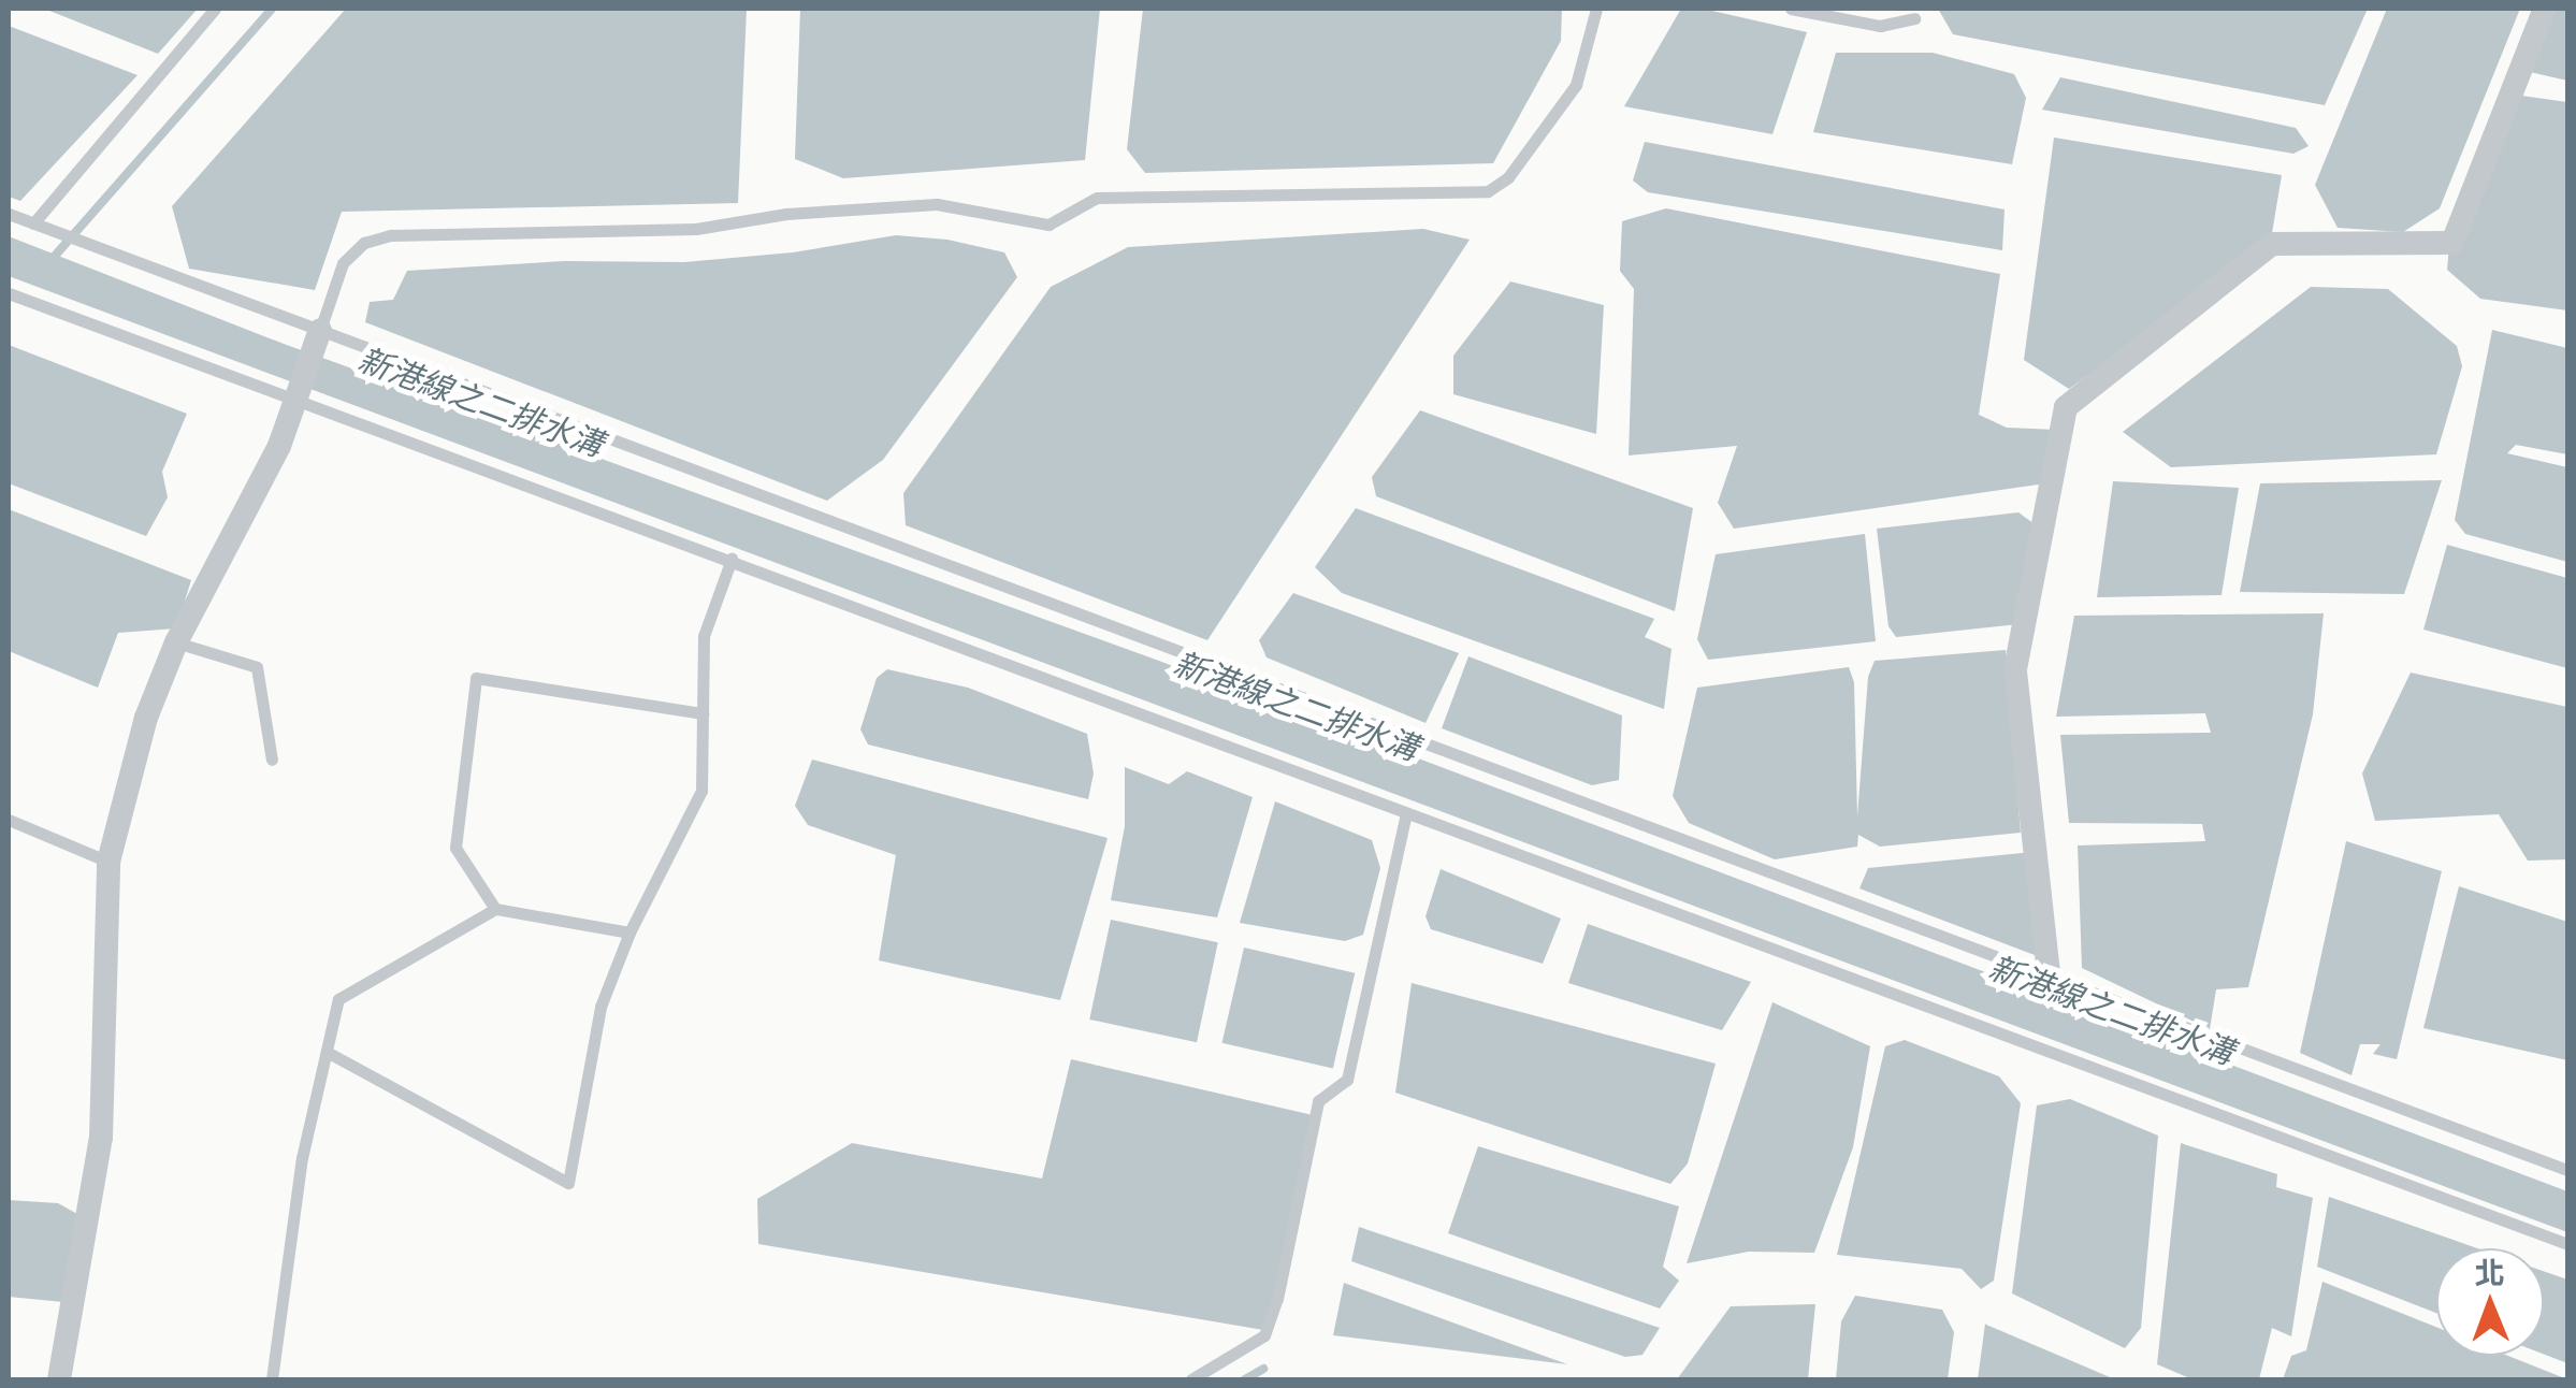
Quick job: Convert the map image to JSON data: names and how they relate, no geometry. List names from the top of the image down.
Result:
{
  "water": ["新港線之二排水溝"],
  "north": "top"
}
